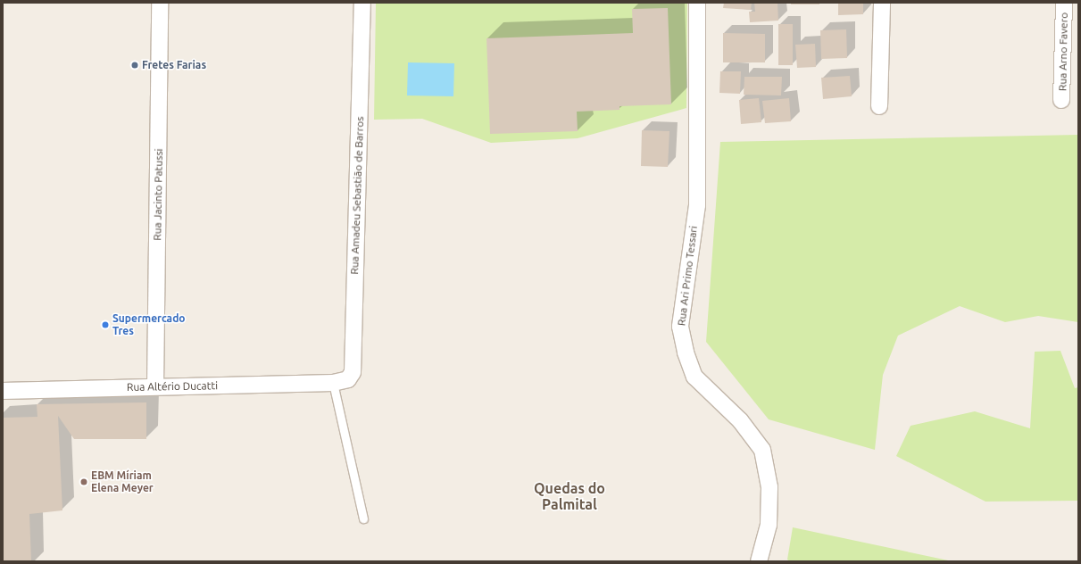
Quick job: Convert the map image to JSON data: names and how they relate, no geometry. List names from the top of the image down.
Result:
{
  "streets": {
    "street": [
      "Rua Arno Favero",
      "Rua Jacinto Patussi",
      "Rua Amadeu Sebastião de Barros",
      "Rua Ari Primo Tessari",
      "Rua Altério Ducatti"
    ]
  },
  "crossings": [
    ["Rua Jacinto Patussi", "Rua Altério Ducatti"],
    ["Rua Amadeu Sebastião de Barros", "Rua Altério Ducatti"]
  ],
  "districts": ["Quedas do Palmital"],
  "places": ["Fretes Farias", "Supermercado Tres", "EBM Míriam Elena Meyer"]
}
